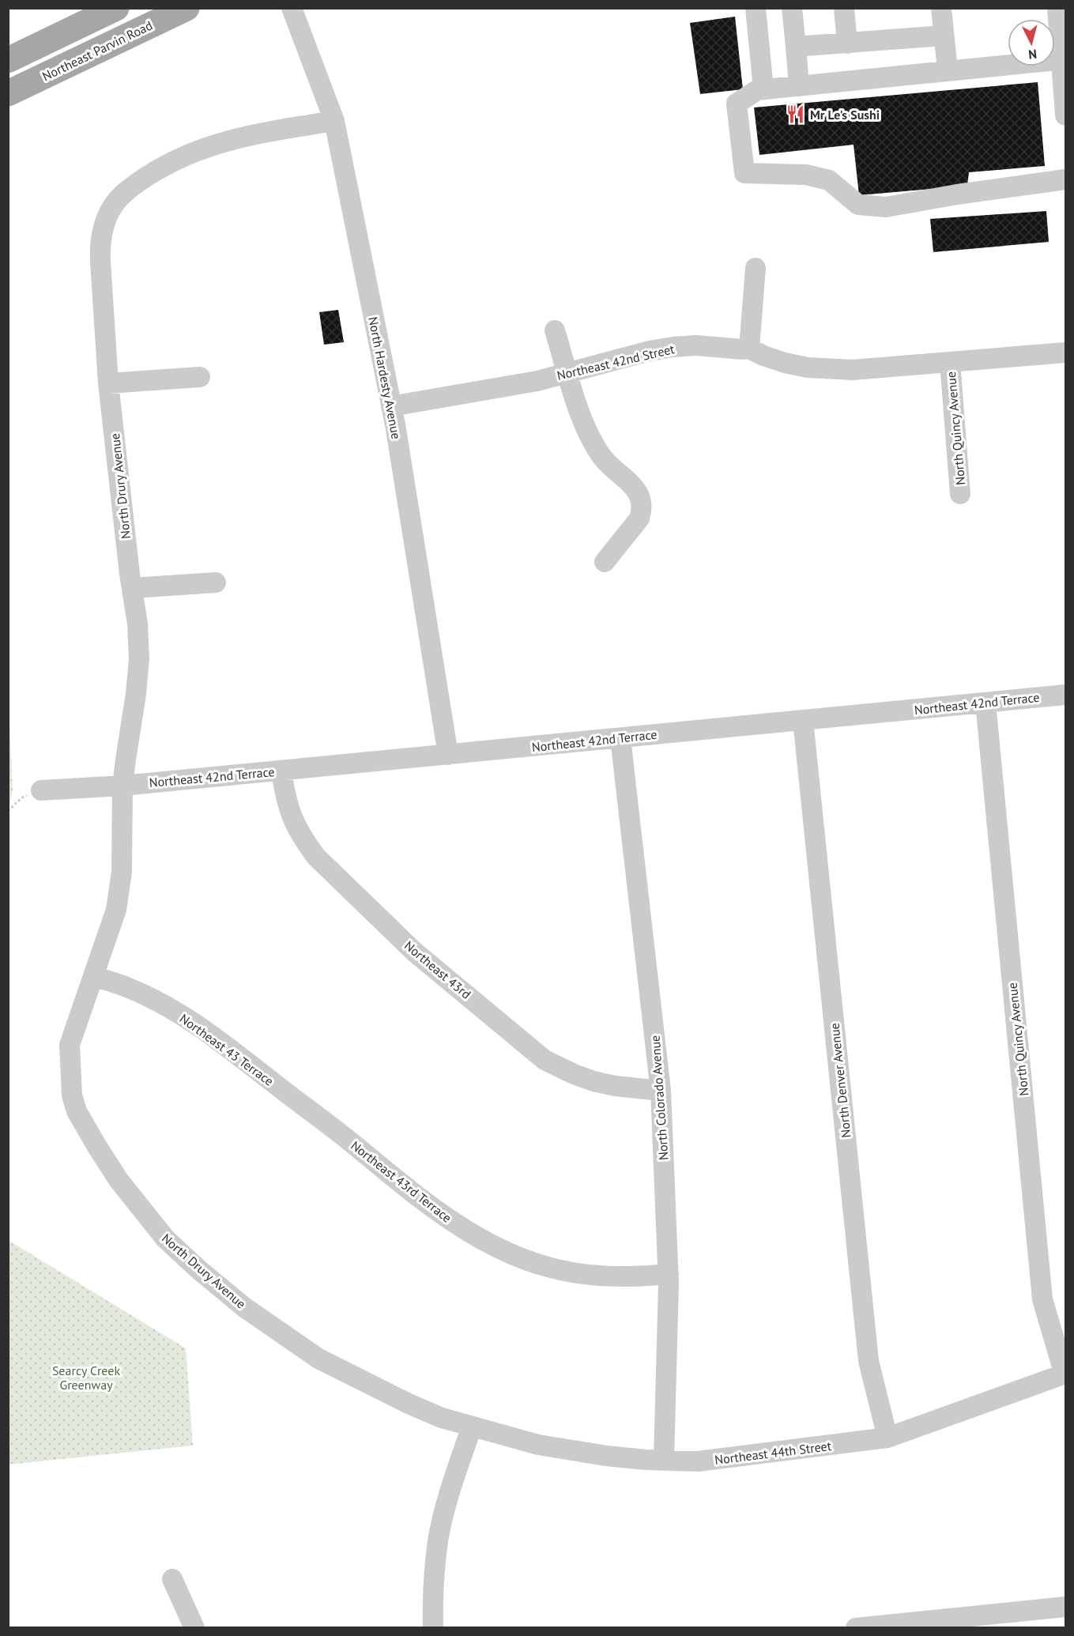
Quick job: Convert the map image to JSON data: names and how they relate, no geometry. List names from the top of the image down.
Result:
{
  "streets": {
    "main road": ["Northeast Parvin Road"],
    "street": [
      "Northeast 42nd Street",
      "North Hardesty Avenue",
      "North Quincy Avenue",
      "North Drury Avenue",
      "Northeast 42nd Terrace",
      "Northeast 43rd",
      "Northeast 43 Terrace",
      "North Denver Avenue",
      "North Colorado Avenue",
      "Northeast 43rd Terrace",
      "Northeast 44th Street"
    ]
  },
  "crossings": [
    ["Northeast 42nd Street", "North Hardesty Avenue"],
    ["Northeast 42nd Street", "North Quincy Avenue"],
    ["North Hardesty Avenue", "North Drury Avenue"],
    ["North Hardesty Avenue", "Northeast 42nd Terrace"],
    ["North Quincy Avenue", "Northeast 42nd Terrace"],
    ["North Quincy Avenue", "Northeast 44th Street"],
    ["North Drury Avenue", "Northeast 42nd Terrace"],
    ["North Drury Avenue", "Northeast 43 Terrace"],
    ["North Drury Avenue", "Northeast 44th Street"],
    ["Northeast 42nd Terrace", "Northeast 43rd"],
    ["Northeast 42nd Terrace", "North Denver Avenue"],
    ["Northeast 42nd Terrace", "North Colorado Avenue"],
    ["Northeast 43rd", "North Colorado Avenue"],
    ["Northeast 43 Terrace", "Northeast 43rd Terrace"],
    ["North Denver Avenue", "Northeast 44th Street"],
    ["North Colorado Avenue", "Northeast 43rd Terrace"],
    ["North Colorado Avenue", "Northeast 44th Street"]
  ],
  "parks": ["Searcy Creek Greenway"],
  "places": {
    "restaurant": ["Mr Le's Sushi"]
  },
  "north": "bottom"
}
